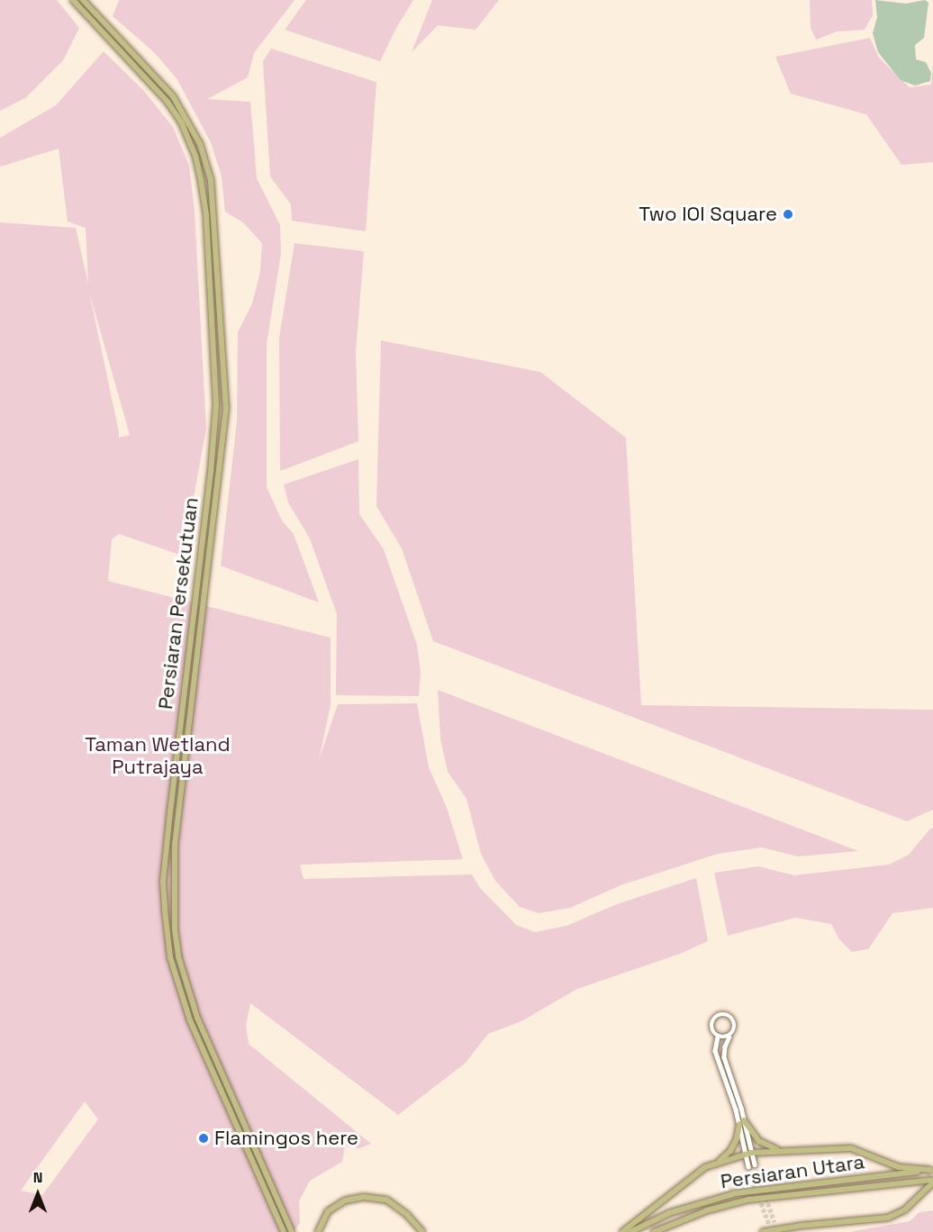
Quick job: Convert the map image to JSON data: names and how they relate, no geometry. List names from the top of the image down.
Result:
{
  "streets": {
    "main road": ["Persiaran Persekutuan", "Persiaran Utara"]
  },
  "parks": ["Taman Wetland Putrajaya"],
  "places": ["Two IOI Square", "Flamingos here"],
  "north": "top"
}
